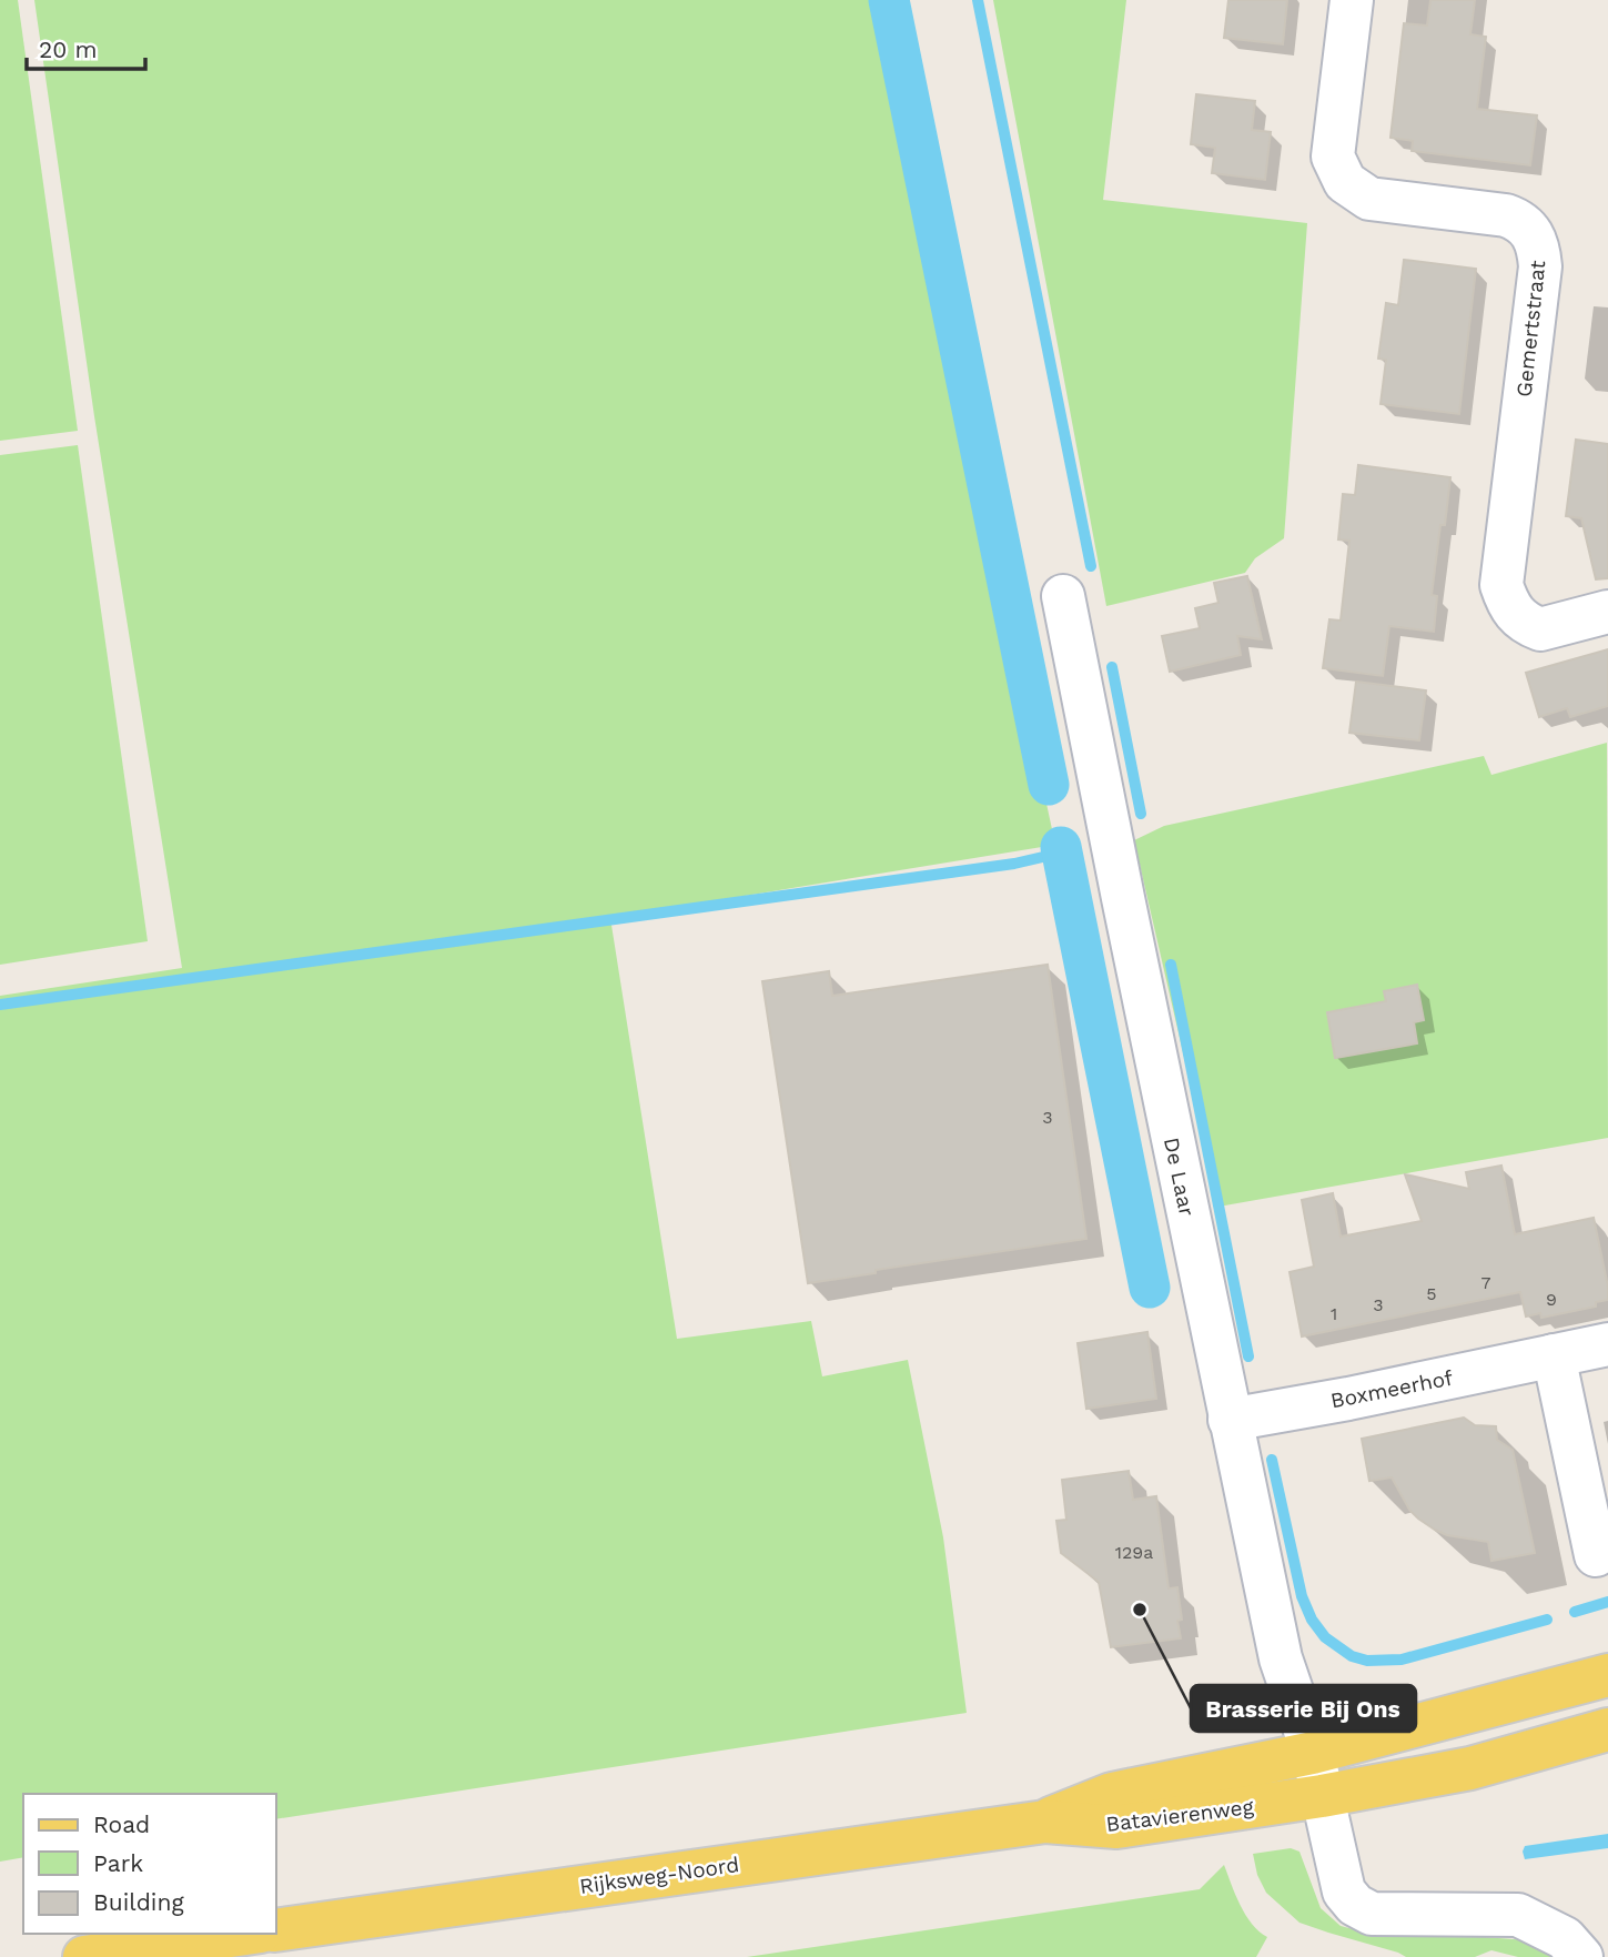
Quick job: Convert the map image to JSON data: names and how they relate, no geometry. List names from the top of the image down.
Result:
{
  "streets": {
    "main road": ["Batavierenweg", "Rijksweg-Noord"],
    "street": ["Gemertstraat", "De Laar", "Boxmeerhof"]
  },
  "crossings": [
    ["De Laar", "Boxmeerhof"],
    ["De Laar", "Batavierenweg"],
    ["Batavierenweg", "Rijksweg-Noord"]
  ],
  "places": ["Brasserie Bij Ons"],
  "house_numbers": [
    "3",
    "7",
    "5",
    "9",
    "3",
    "1",
    "129a"
  ],
  "legend": ["Road", "Park", "Building"],
  "scale_bar": "20 m"
}
